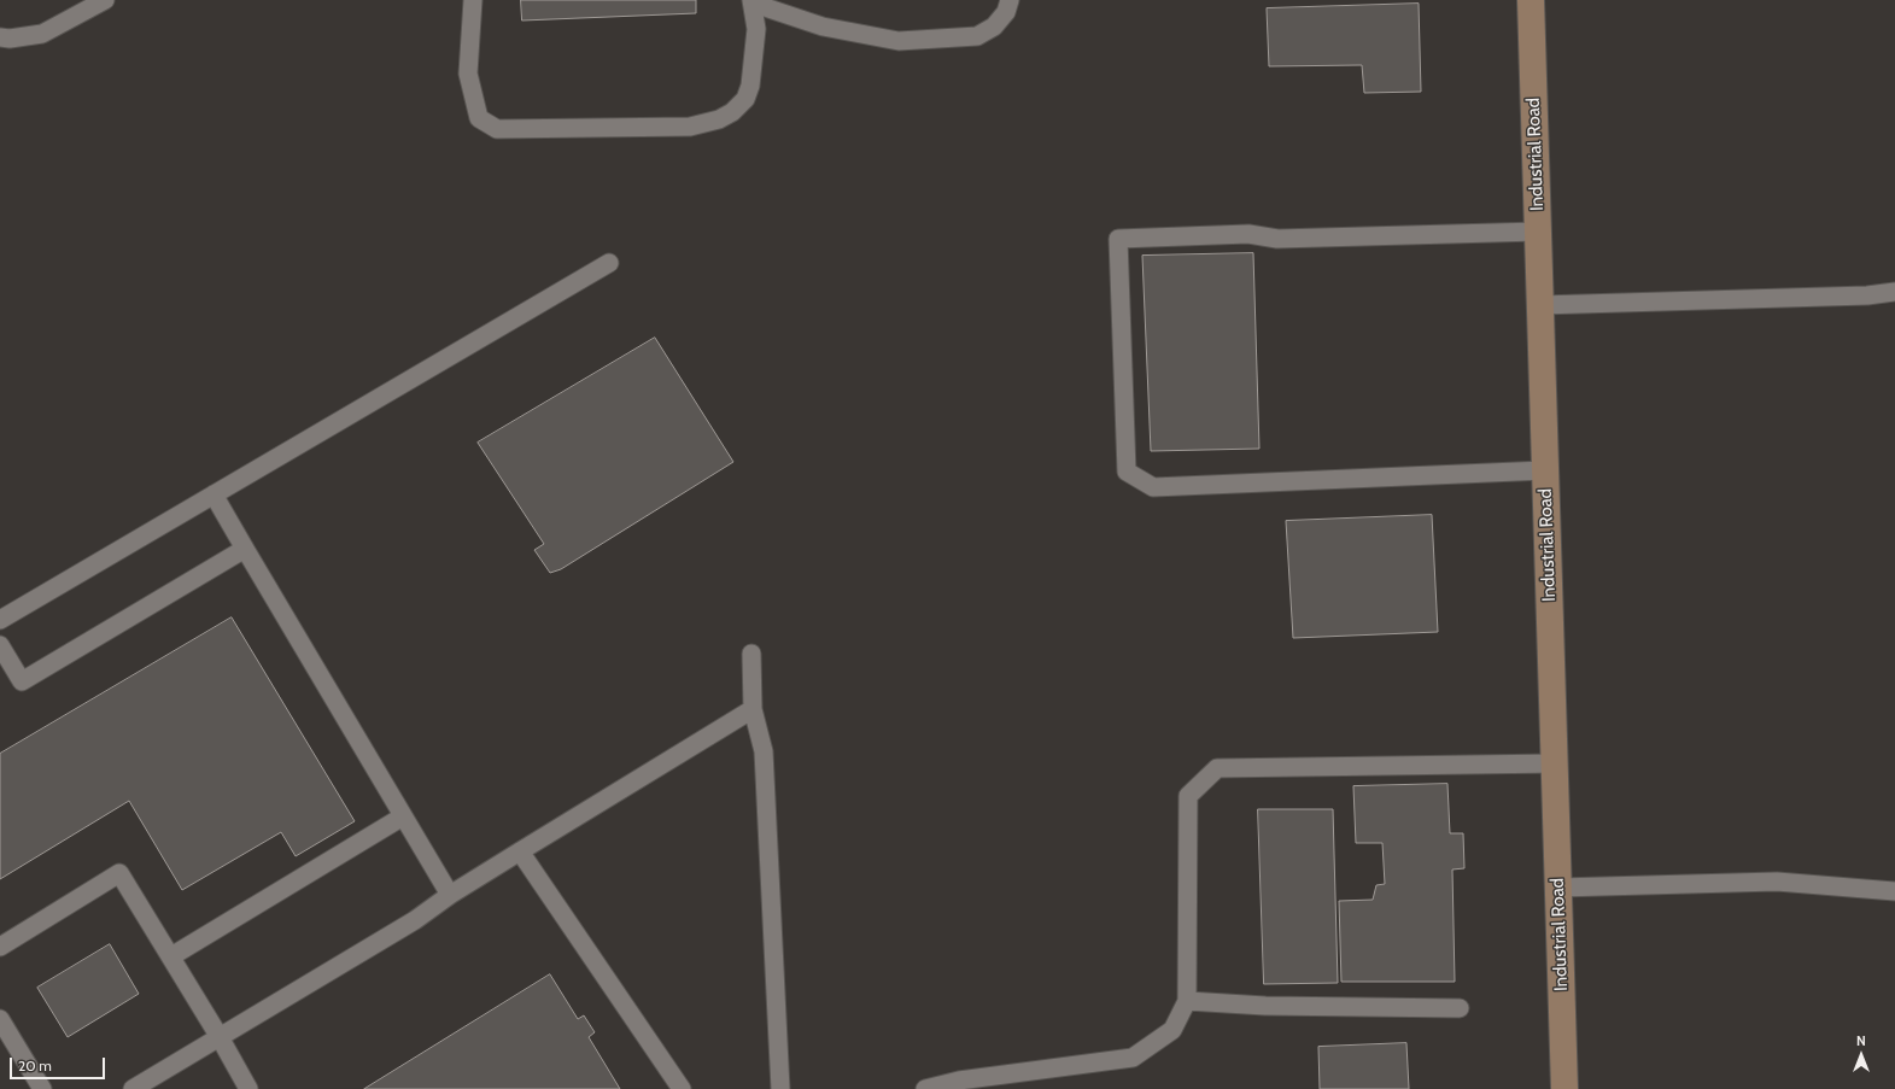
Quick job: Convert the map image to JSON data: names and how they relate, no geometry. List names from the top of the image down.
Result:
{
  "streets": {
    "street": ["Industrial Road"]
  },
  "scale_bar": "20 m",
  "north": "top"
}
